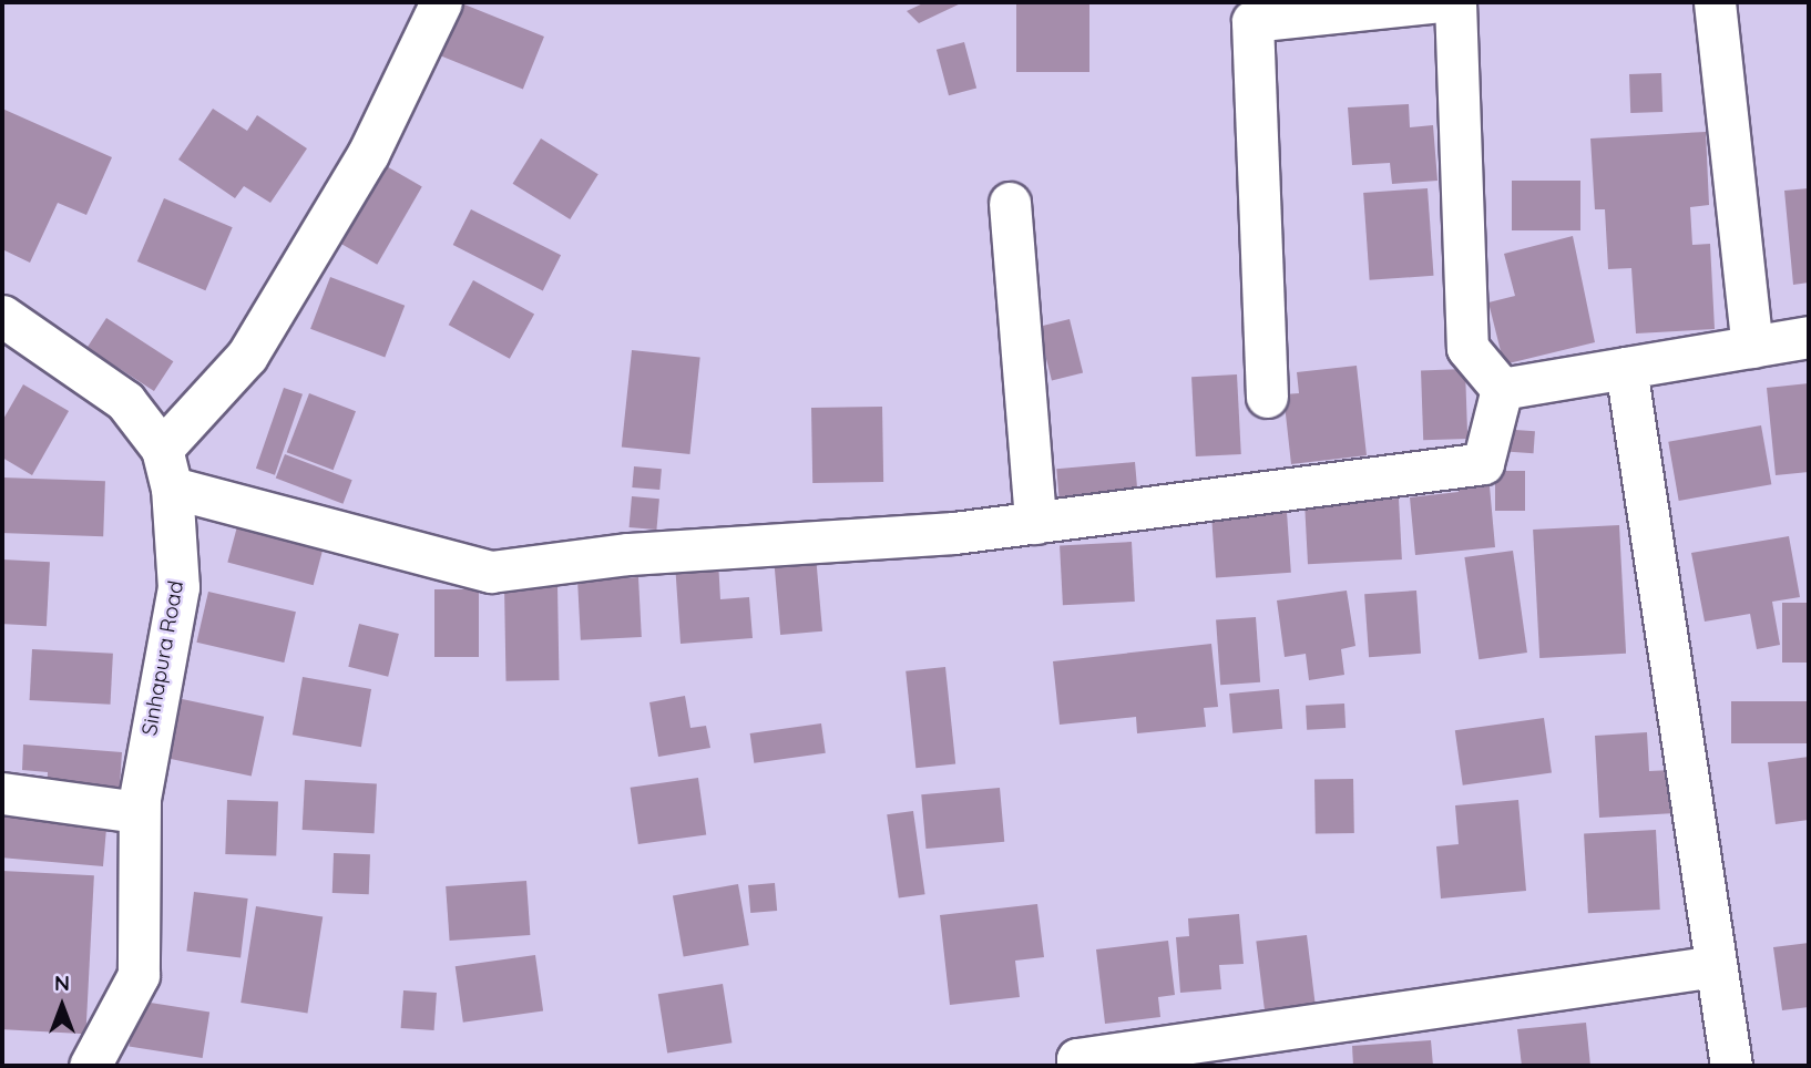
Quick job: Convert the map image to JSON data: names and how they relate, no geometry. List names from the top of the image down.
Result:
{
  "streets": {
    "street": ["Sinhapura Road"]
  },
  "north": "top"
}
